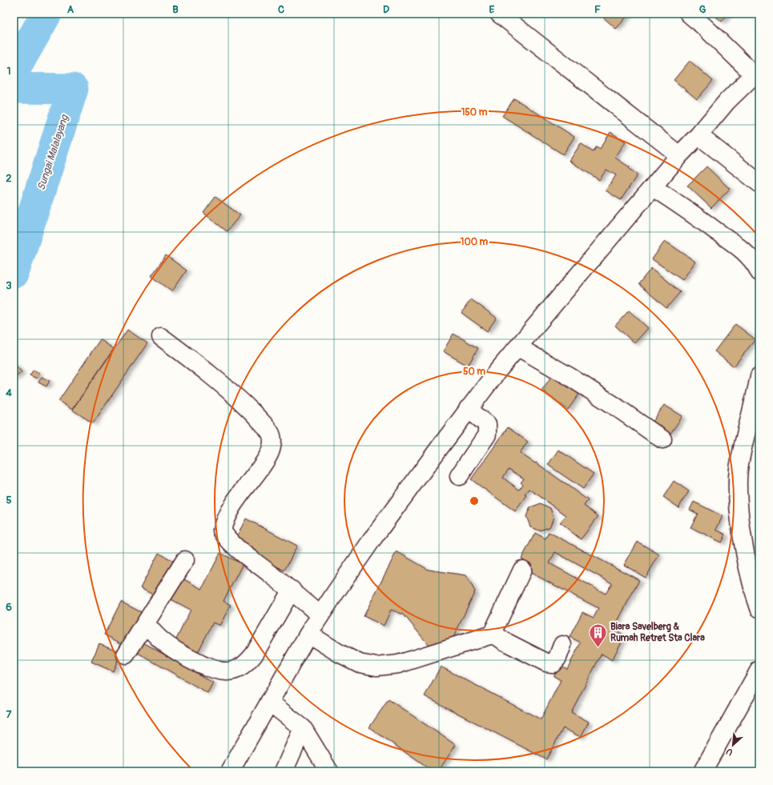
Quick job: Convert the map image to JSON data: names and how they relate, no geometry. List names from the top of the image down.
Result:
{
  "water": ["Sungai Malalayang"],
  "places": {
    "building": ["Biara Savelberg & Rumah Retret Sta Clara"]
  },
  "north": "bottom left",
  "grid": {
    "columns": [
      "A",
      "B",
      "C",
      "D",
      "E",
      "F",
      "G"
    ],
    "rows": [
      "1",
      "2",
      "3",
      "4",
      "5",
      "6",
      "7"
    ]
  },
  "rings": ["150 m", "100 m", "50 m"]
}
